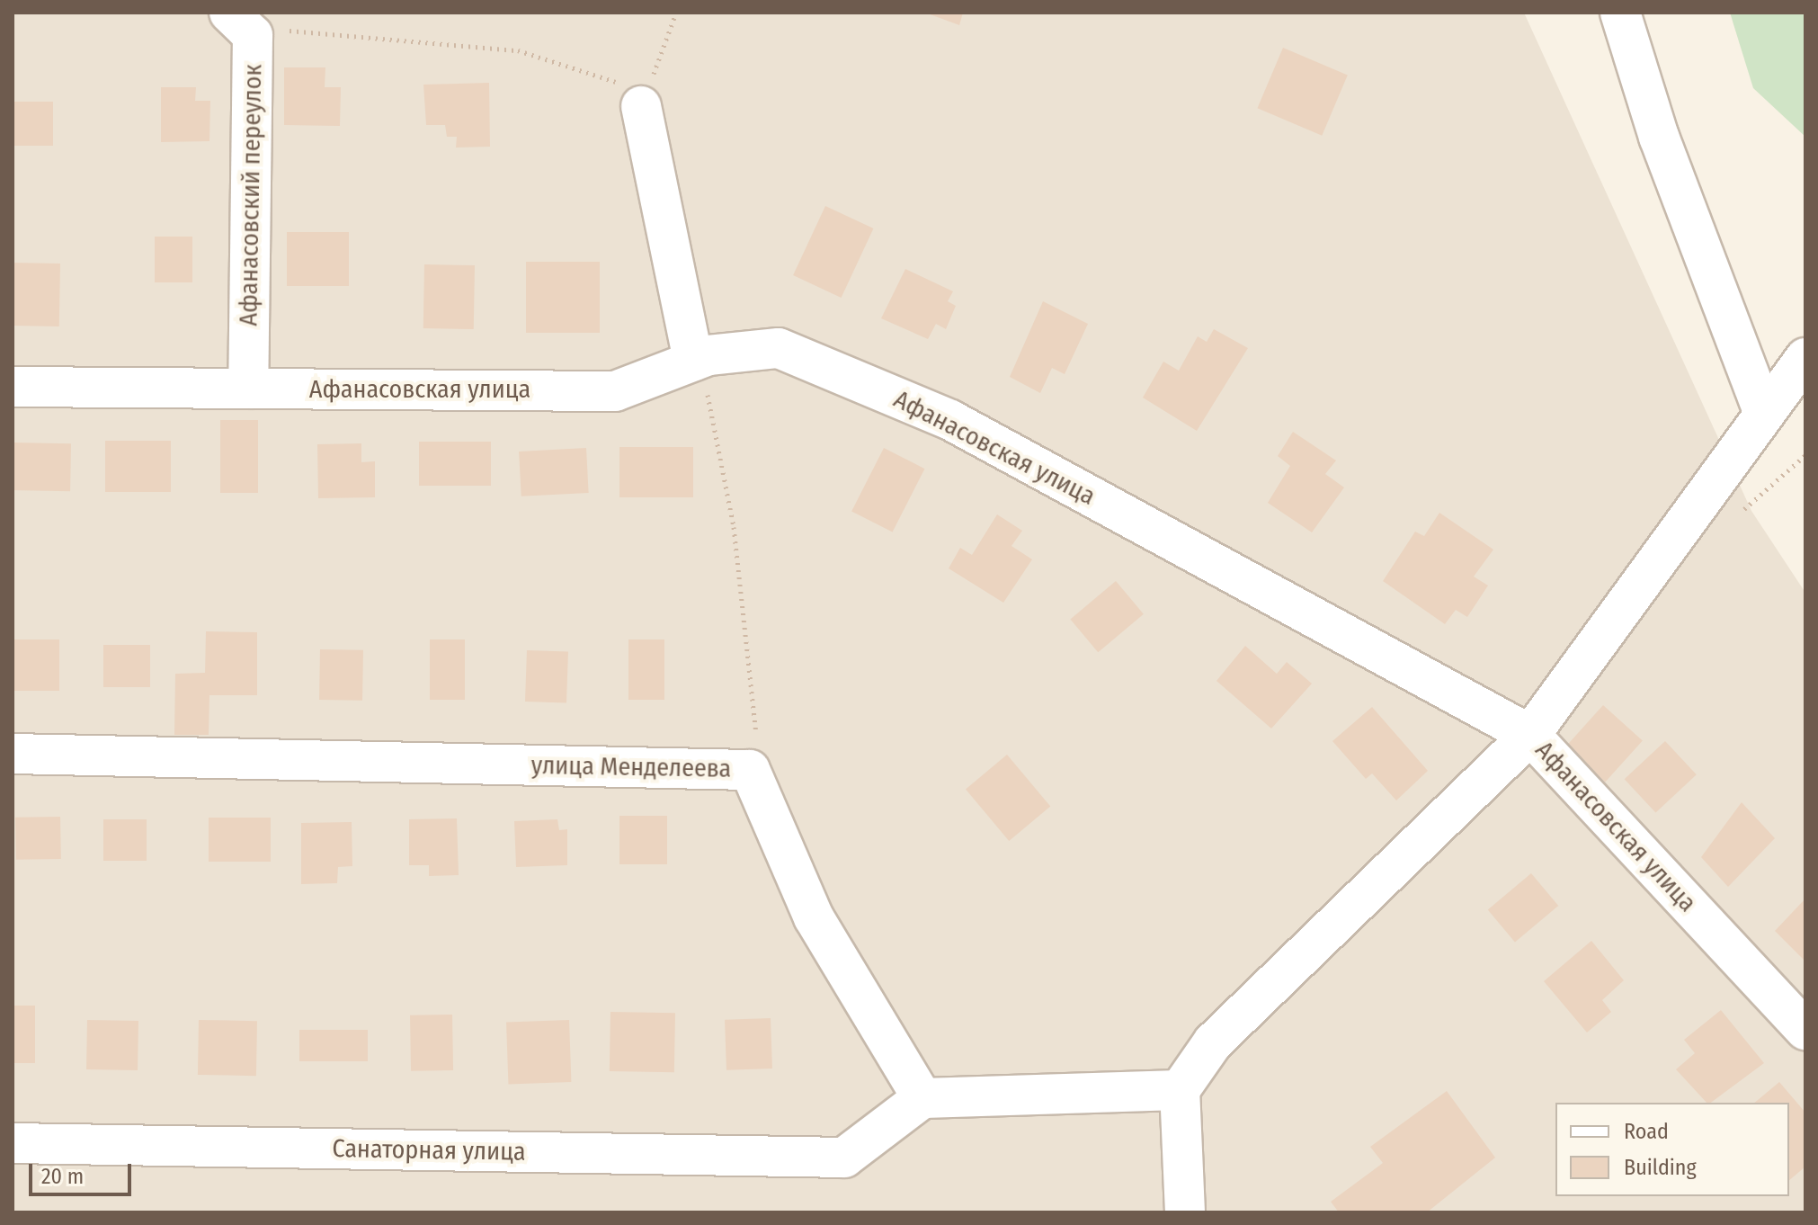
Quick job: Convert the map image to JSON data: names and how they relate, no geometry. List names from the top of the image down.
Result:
{
  "streets": {
    "street": [
      "Афанасовский переулок",
      "Афанасовская улица",
      "улица Менделеева",
      "Санаторная улица"
    ]
  },
  "crossings": [
    ["Афанасовский переулок", "Афанасовская улица"],
    ["улица Менделеева", "Санаторная улица"]
  ],
  "legend": ["Road", "Building"],
  "scale_bar": "20 m"
}
